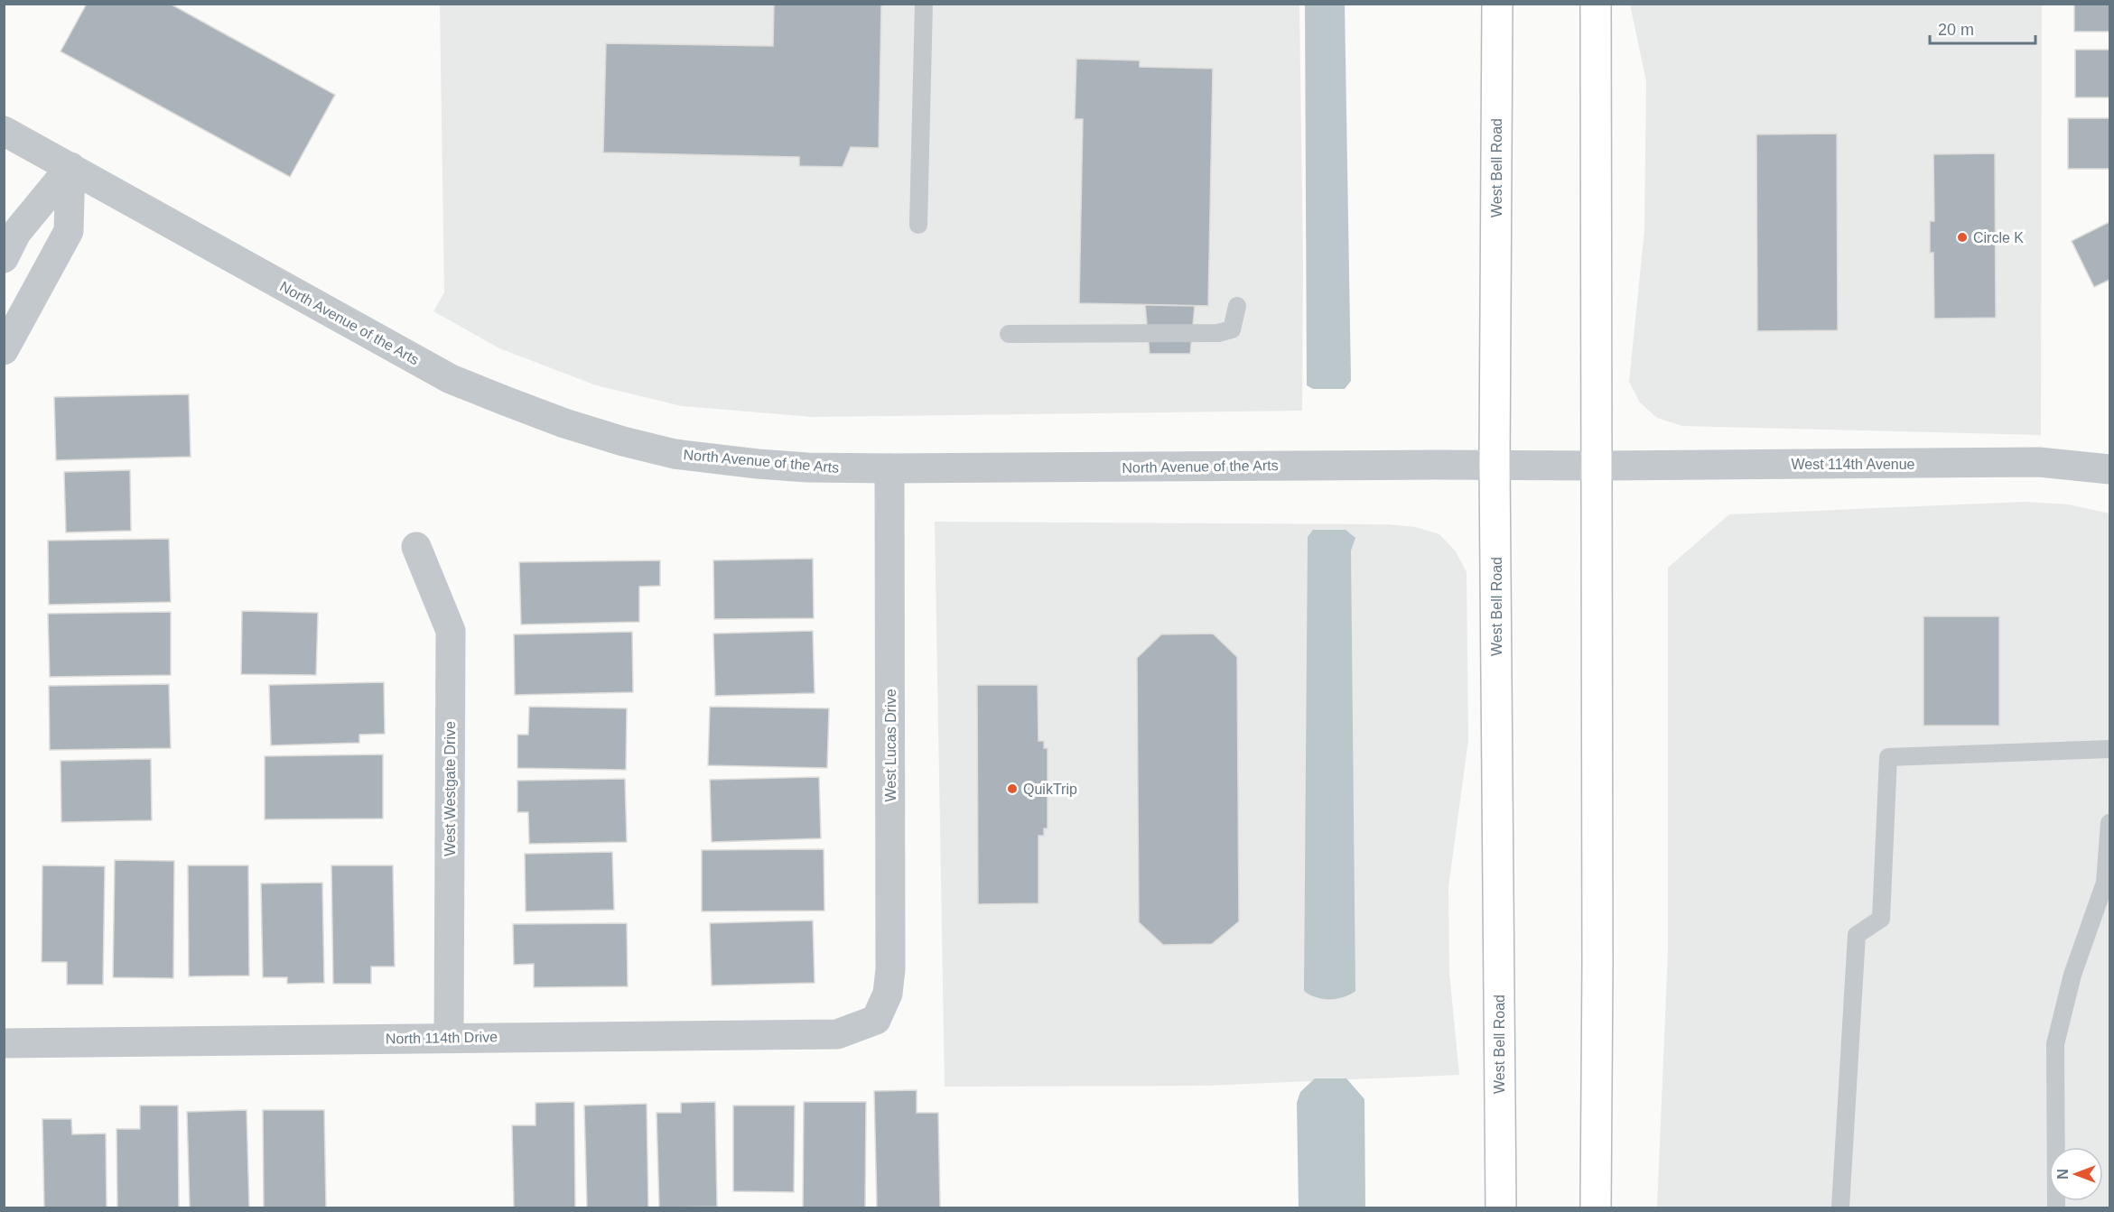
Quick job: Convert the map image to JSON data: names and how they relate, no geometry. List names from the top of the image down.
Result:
{
  "streets": {
    "main road": ["West Bell Road"],
    "street": [
      "North Avenue of the Arts",
      "West 114th Avenue",
      "West Lucas Drive",
      "West Westgate Drive",
      "North 114th Drive"
    ]
  },
  "crossings": [
    ["West Bell Road", "North Avenue of the Arts"],
    ["North Avenue of the Arts", "West 114th Avenue"],
    ["North Avenue of the Arts", "West Lucas Drive"],
    ["West Lucas Drive", "North 114th Drive"],
    ["West Westgate Drive", "North 114th Drive"]
  ],
  "places": ["Circle K", "QuikTrip"],
  "scale_bar": "20 m",
  "north": "left"
}
